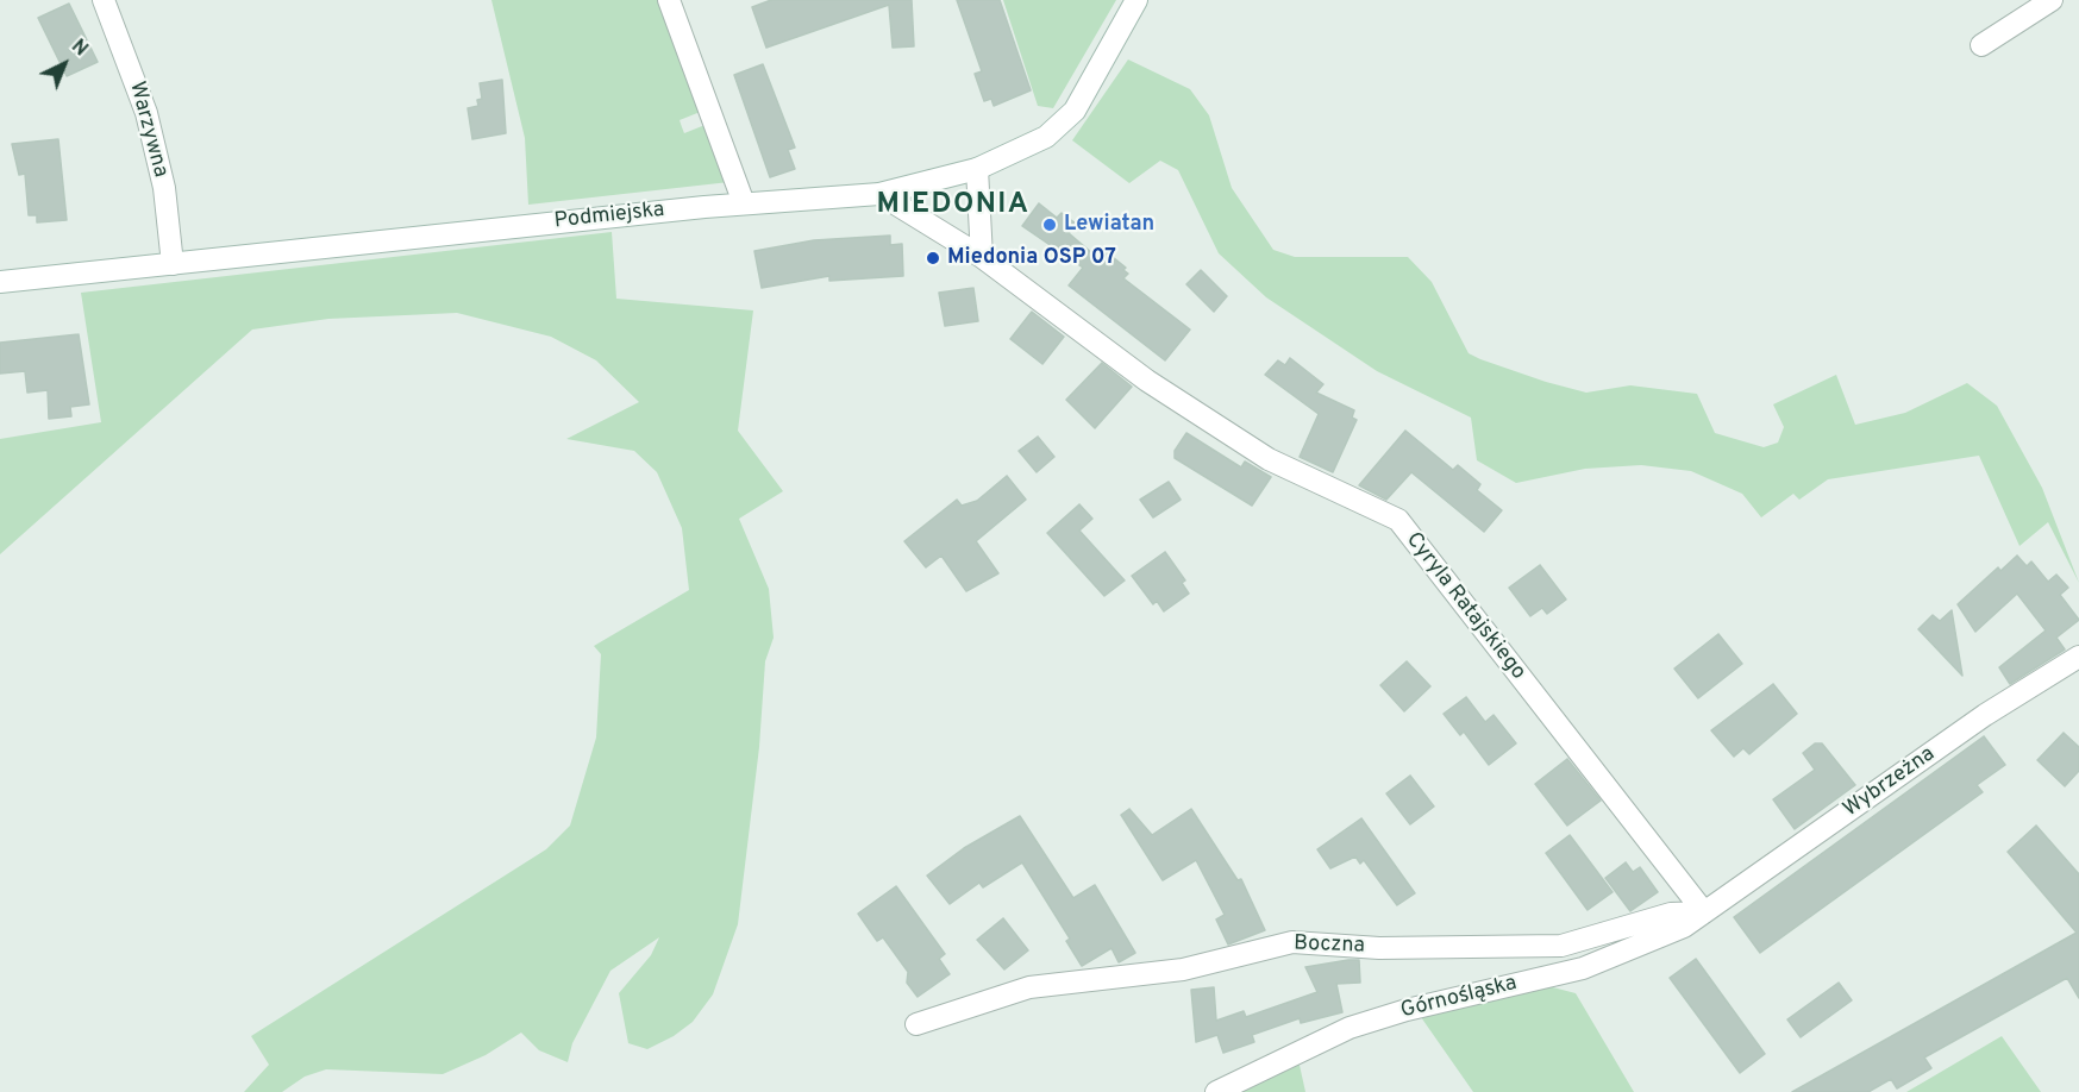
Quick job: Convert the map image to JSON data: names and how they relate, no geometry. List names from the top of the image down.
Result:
{
  "streets": {
    "street": [
      "Warzywna",
      "Podmiejska",
      "Cyryla Ratajskiego",
      "Wybrzeżna",
      "Boczna",
      "Górnośląska"
    ]
  },
  "crossings": [
    ["Warzywna", "Podmiejska"],
    ["Podmiejska", "Cyryla Ratajskiego"],
    ["Cyryla Ratajskiego", "Wybrzeżna"],
    ["Cyryla Ratajskiego", "Boczna"],
    ["Cyryla Ratajskiego", "Górnośląska"],
    ["Wybrzeżna", "Boczna"],
    ["Wybrzeżna", "Górnośląska"],
    ["Boczna", "Górnośląska"]
  ],
  "districts": ["MIEDONIA"],
  "places": ["Lewiatan", "Miedonia OSP 07"],
  "north": "top right"
}
